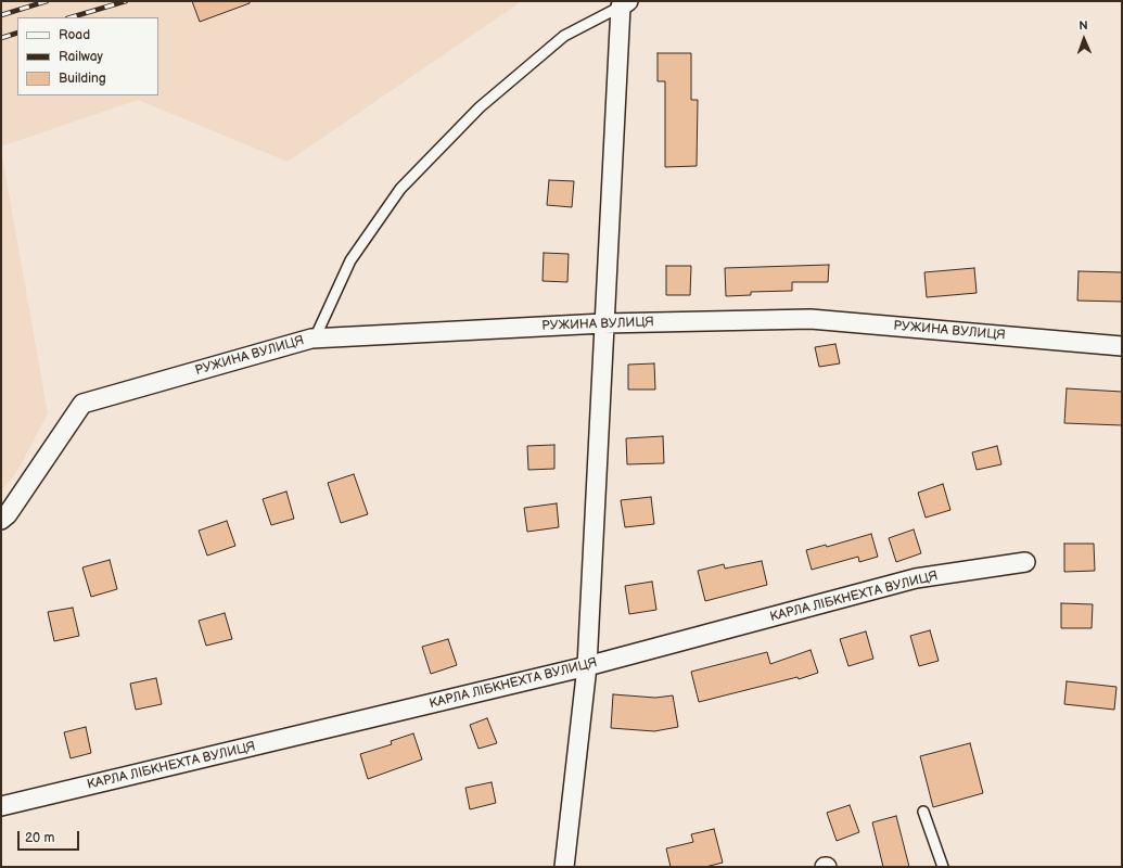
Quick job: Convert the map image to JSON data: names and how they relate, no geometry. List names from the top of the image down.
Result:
{
  "streets": {
    "street": ["РУЖИНА ВУЛИЦЯ", "КАРЛА ЛІБКНЕХТА ВУЛИЦЯ"]
  },
  "legend": ["Road", "Railway", "Building"],
  "scale_bar": "20 m",
  "north": "top"
}
